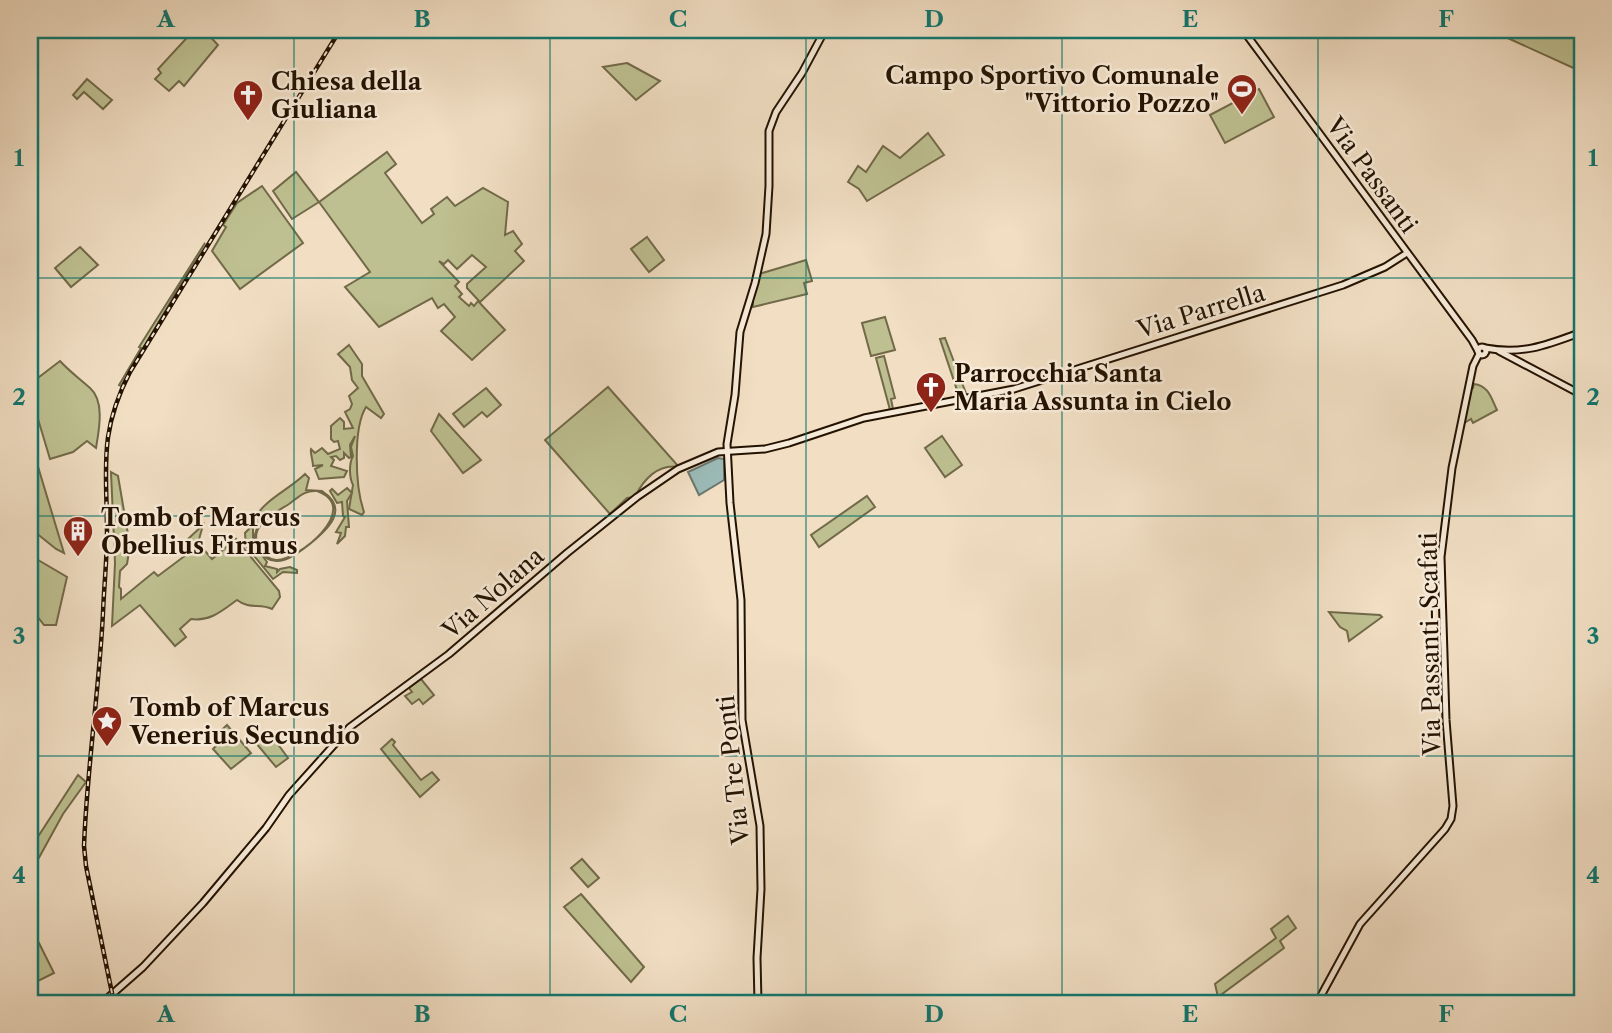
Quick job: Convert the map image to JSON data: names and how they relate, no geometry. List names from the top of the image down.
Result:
{
  "streets": {
    "street": [
      "Via Passanti",
      "Via Parrella",
      "Via Nolana",
      "Via Passanti-Scafati",
      "Via Tre Ponti"
    ]
  },
  "crossings": [
    ["Via Passanti", "Via Parrella"],
    ["Via Passanti", "Via Passanti-Scafati"],
    ["Via Parrella", "Via Nolana"],
    ["Via Nolana", "Via Tre Ponti"]
  ],
  "places": {
    "sports": ["Campo Sportivo Comunale \"Vittorio Pozzo\""],
    "church": ["Chiesa della Giuliana", "Parrocchia Santa Maria Assunta in Cielo"],
    "building": ["Tomb of Marcus Obellius Firmus"],
    "place": ["Tomb of Marcus Venerius Secundio"]
  },
  "grid": {
    "columns": [
      "A",
      "B",
      "C",
      "D",
      "E",
      "F"
    ],
    "rows": [
      "1",
      "2",
      "3",
      "4"
    ]
  }
}
